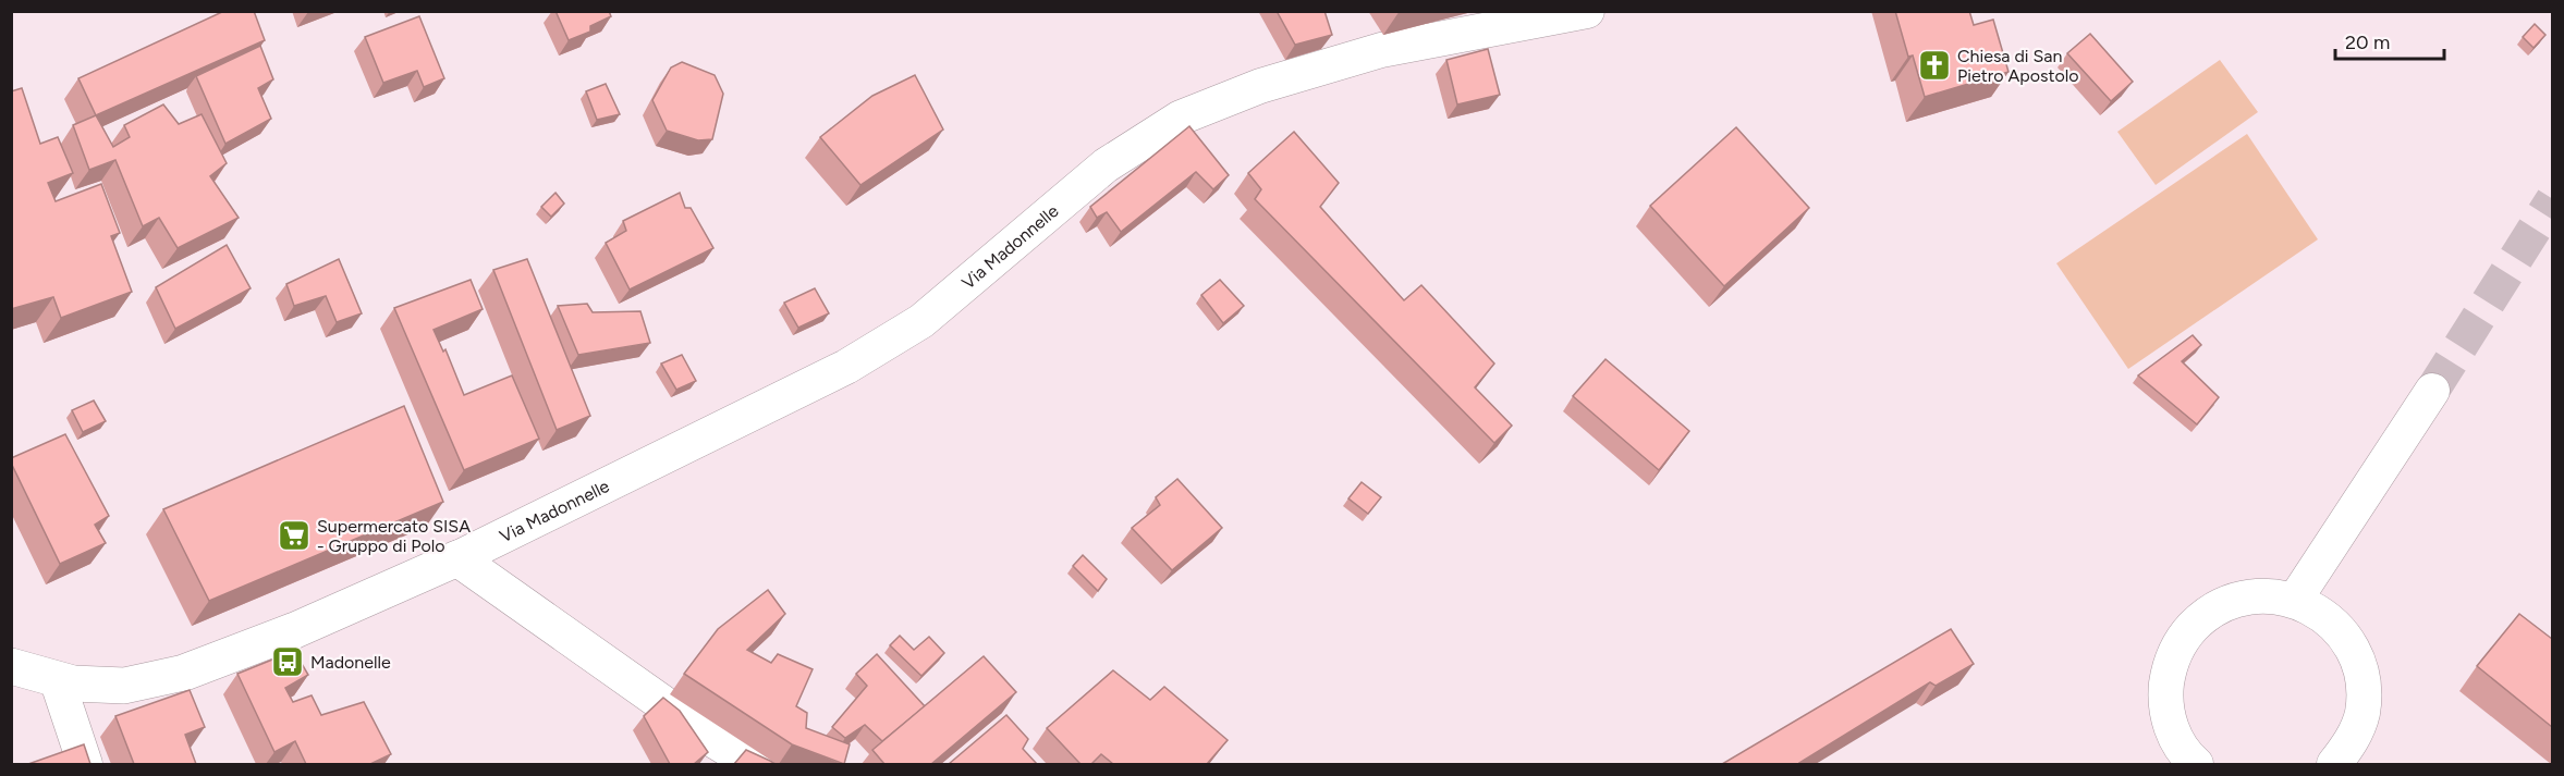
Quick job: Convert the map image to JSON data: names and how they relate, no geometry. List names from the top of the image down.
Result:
{
  "streets": {
    "street": ["Via Madonnelle"]
  },
  "places": {
    "church": ["Chiesa di San Pietro Apostolo"],
    "supermarket": ["Supermercato SISA - Gruppo di Polo"],
    "bus stop": ["Madonelle"]
  },
  "scale_bar": "20 m"
}
